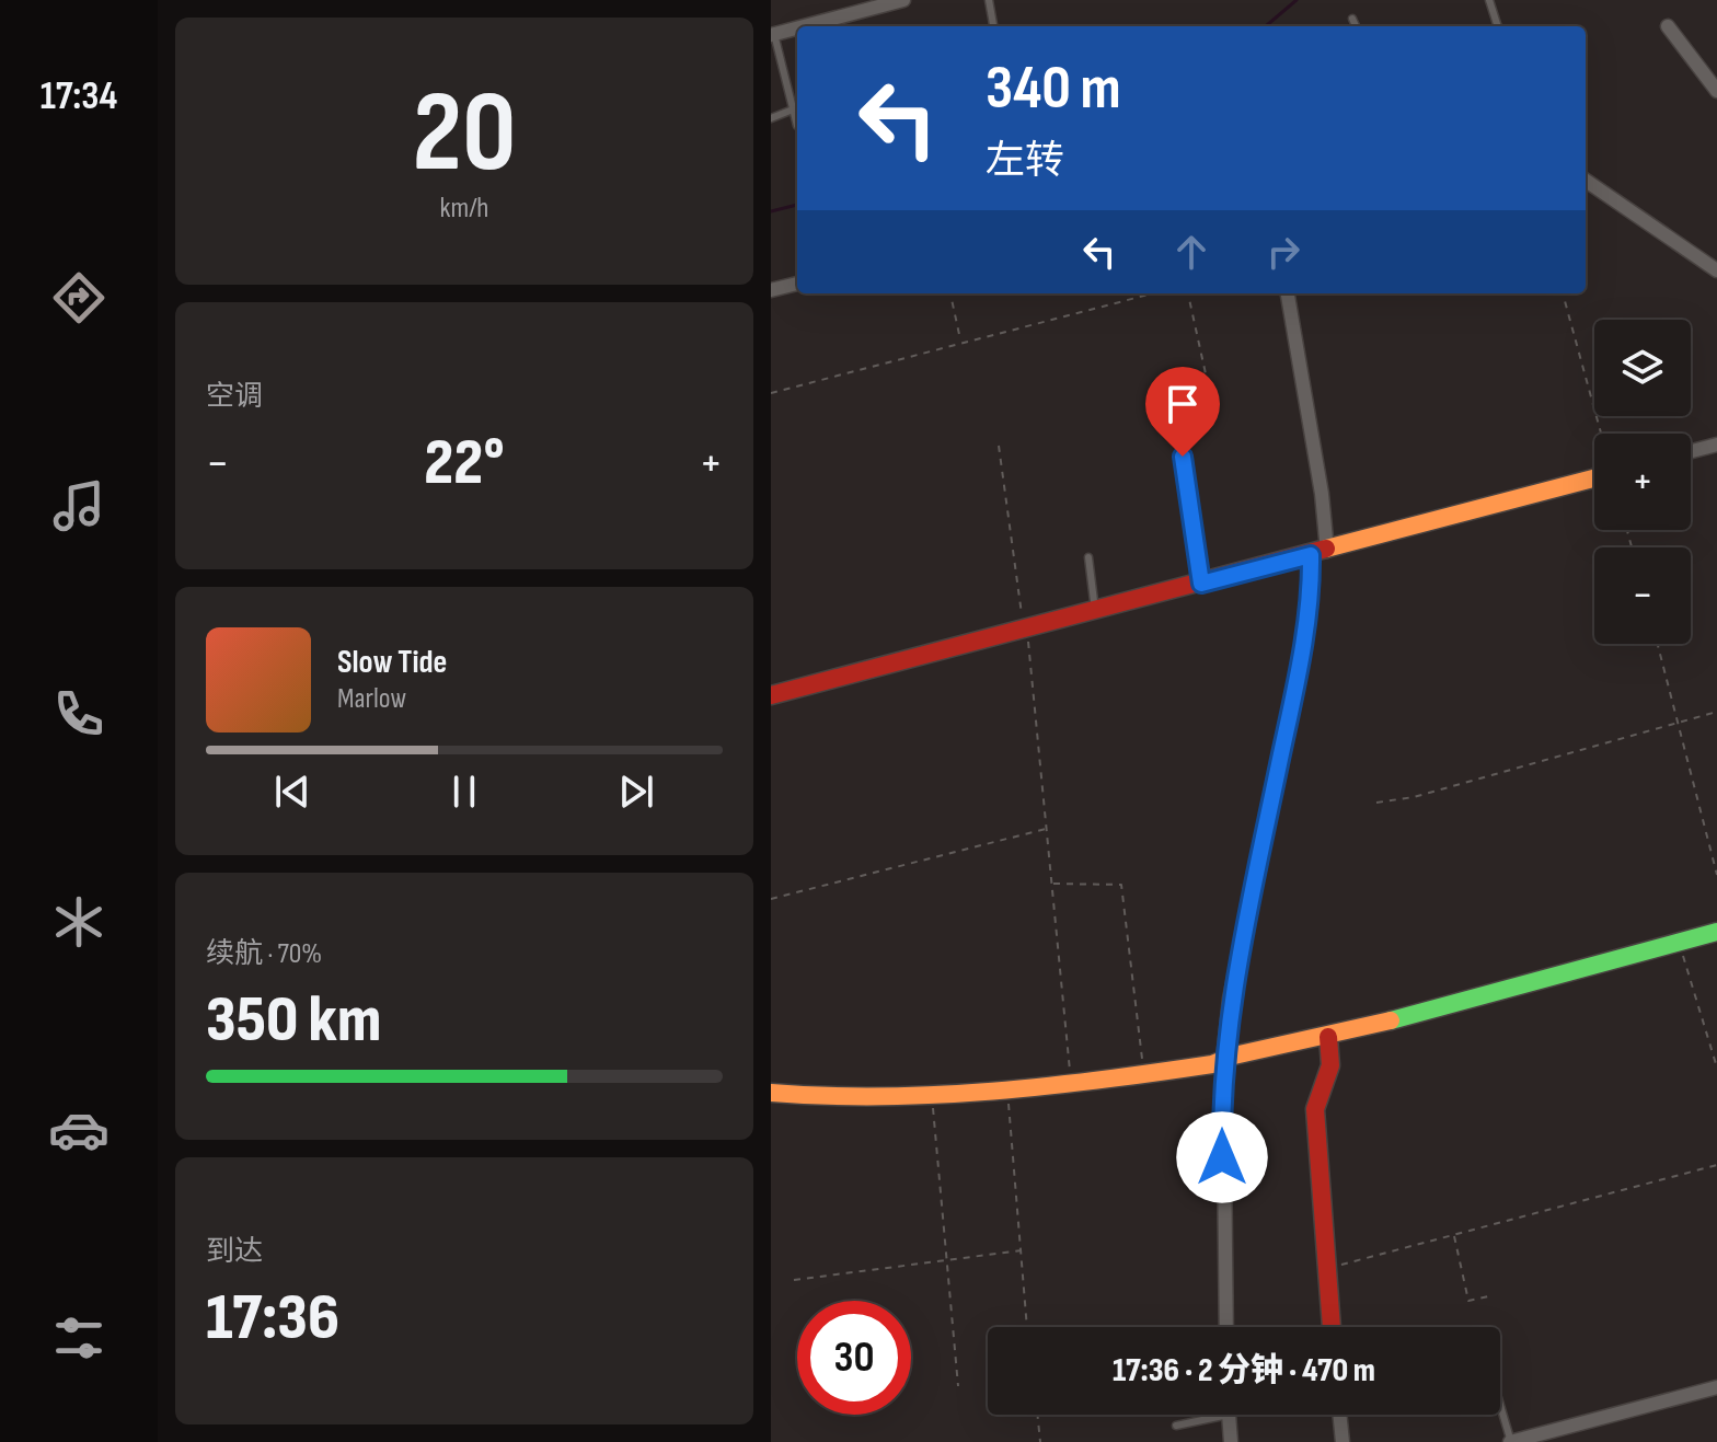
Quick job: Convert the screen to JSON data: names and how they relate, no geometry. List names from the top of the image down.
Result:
{
  "page": {
    "tabs": "17:34",
    "tile": [
      ["20", "km/h"],
      "空调",
      ["续航 · 70%", "350 km"],
      ["到达", "17:36"]
    ],
    "turn": ["340 m", "左转"],
    "map_buttons": ["+", "−"],
    "heat": ["−", "22°", "+"],
    "song": ["Slow Tide", "Marlow"],
    "limit": "30",
    "trip": "17:36 · 2 分钟 · 470 m"
  }
}
